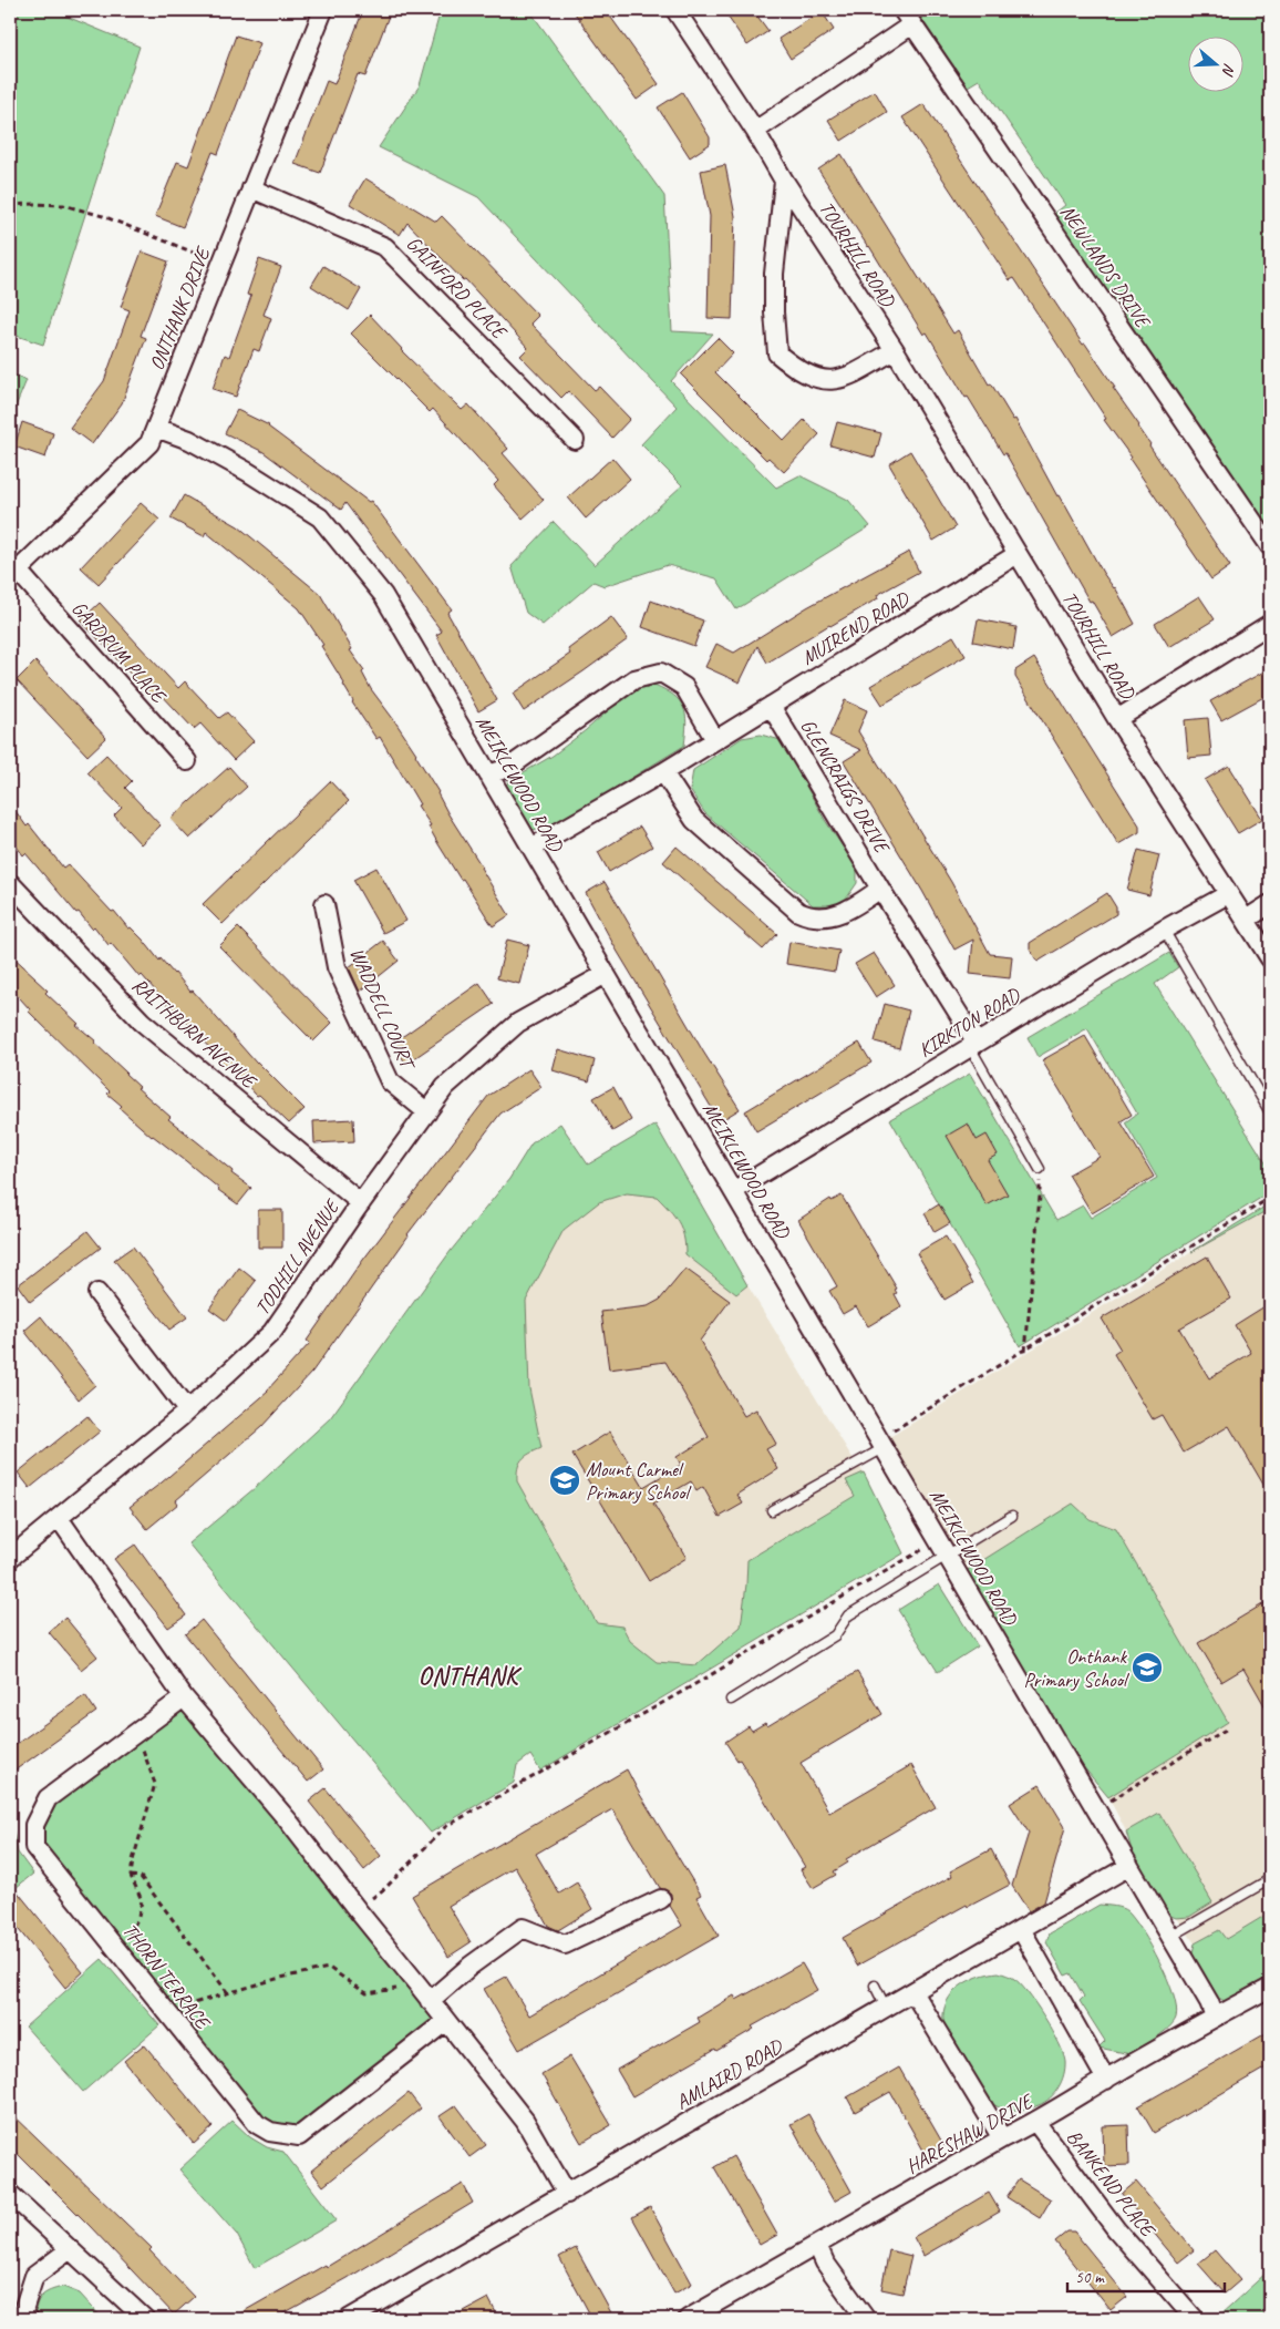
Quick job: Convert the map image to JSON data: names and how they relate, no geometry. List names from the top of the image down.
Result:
{
  "streets": {
    "street": [
      "TOURHILL ROAD",
      "NEWLANDS DRIVE",
      "GAINFORD PLACE",
      "ONTHANK DRIVE",
      "MUIREND ROAD",
      "GARDRUM PLACE",
      "MEIKLEWOOD ROAD",
      "GLENCRAIGS DRIVE",
      "WADDELL COURT",
      "KIRKTON ROAD",
      "RAITHBURN AVENUE",
      "TODHILL AVENUE",
      "THORN TERRACE",
      "AMLAIRD ROAD",
      "HARESHAW DRIVE",
      "BANKEND PLACE"
    ]
  },
  "crossings": [
    ["TOURHILL ROAD", "MUIREND ROAD"],
    ["TOURHILL ROAD", "KIRKTON ROAD"],
    ["GAINFORD PLACE", "ONTHANK DRIVE"],
    ["ONTHANK DRIVE", "GARDRUM PLACE"],
    ["ONTHANK DRIVE", "MEIKLEWOOD ROAD"],
    ["MUIREND ROAD", "MEIKLEWOOD ROAD"],
    ["MUIREND ROAD", "GLENCRAIGS DRIVE"],
    ["MEIKLEWOOD ROAD", "KIRKTON ROAD"],
    ["MEIKLEWOOD ROAD", "TODHILL AVENUE"],
    ["MEIKLEWOOD ROAD", "AMLAIRD ROAD"],
    ["MEIKLEWOOD ROAD", "HARESHAW DRIVE"],
    ["GLENCRAIGS DRIVE", "KIRKTON ROAD"],
    ["WADDELL COURT", "TODHILL AVENUE"],
    ["RAITHBURN AVENUE", "TODHILL AVENUE"],
    ["HARESHAW DRIVE", "BANKEND PLACE"]
  ],
  "districts": ["ONTHANK"],
  "places": {
    "school or university": ["Mount Carmel Primary School", "Onthank Primary School"]
  },
  "scale_bar": "50 m",
  "north": "right"
}
